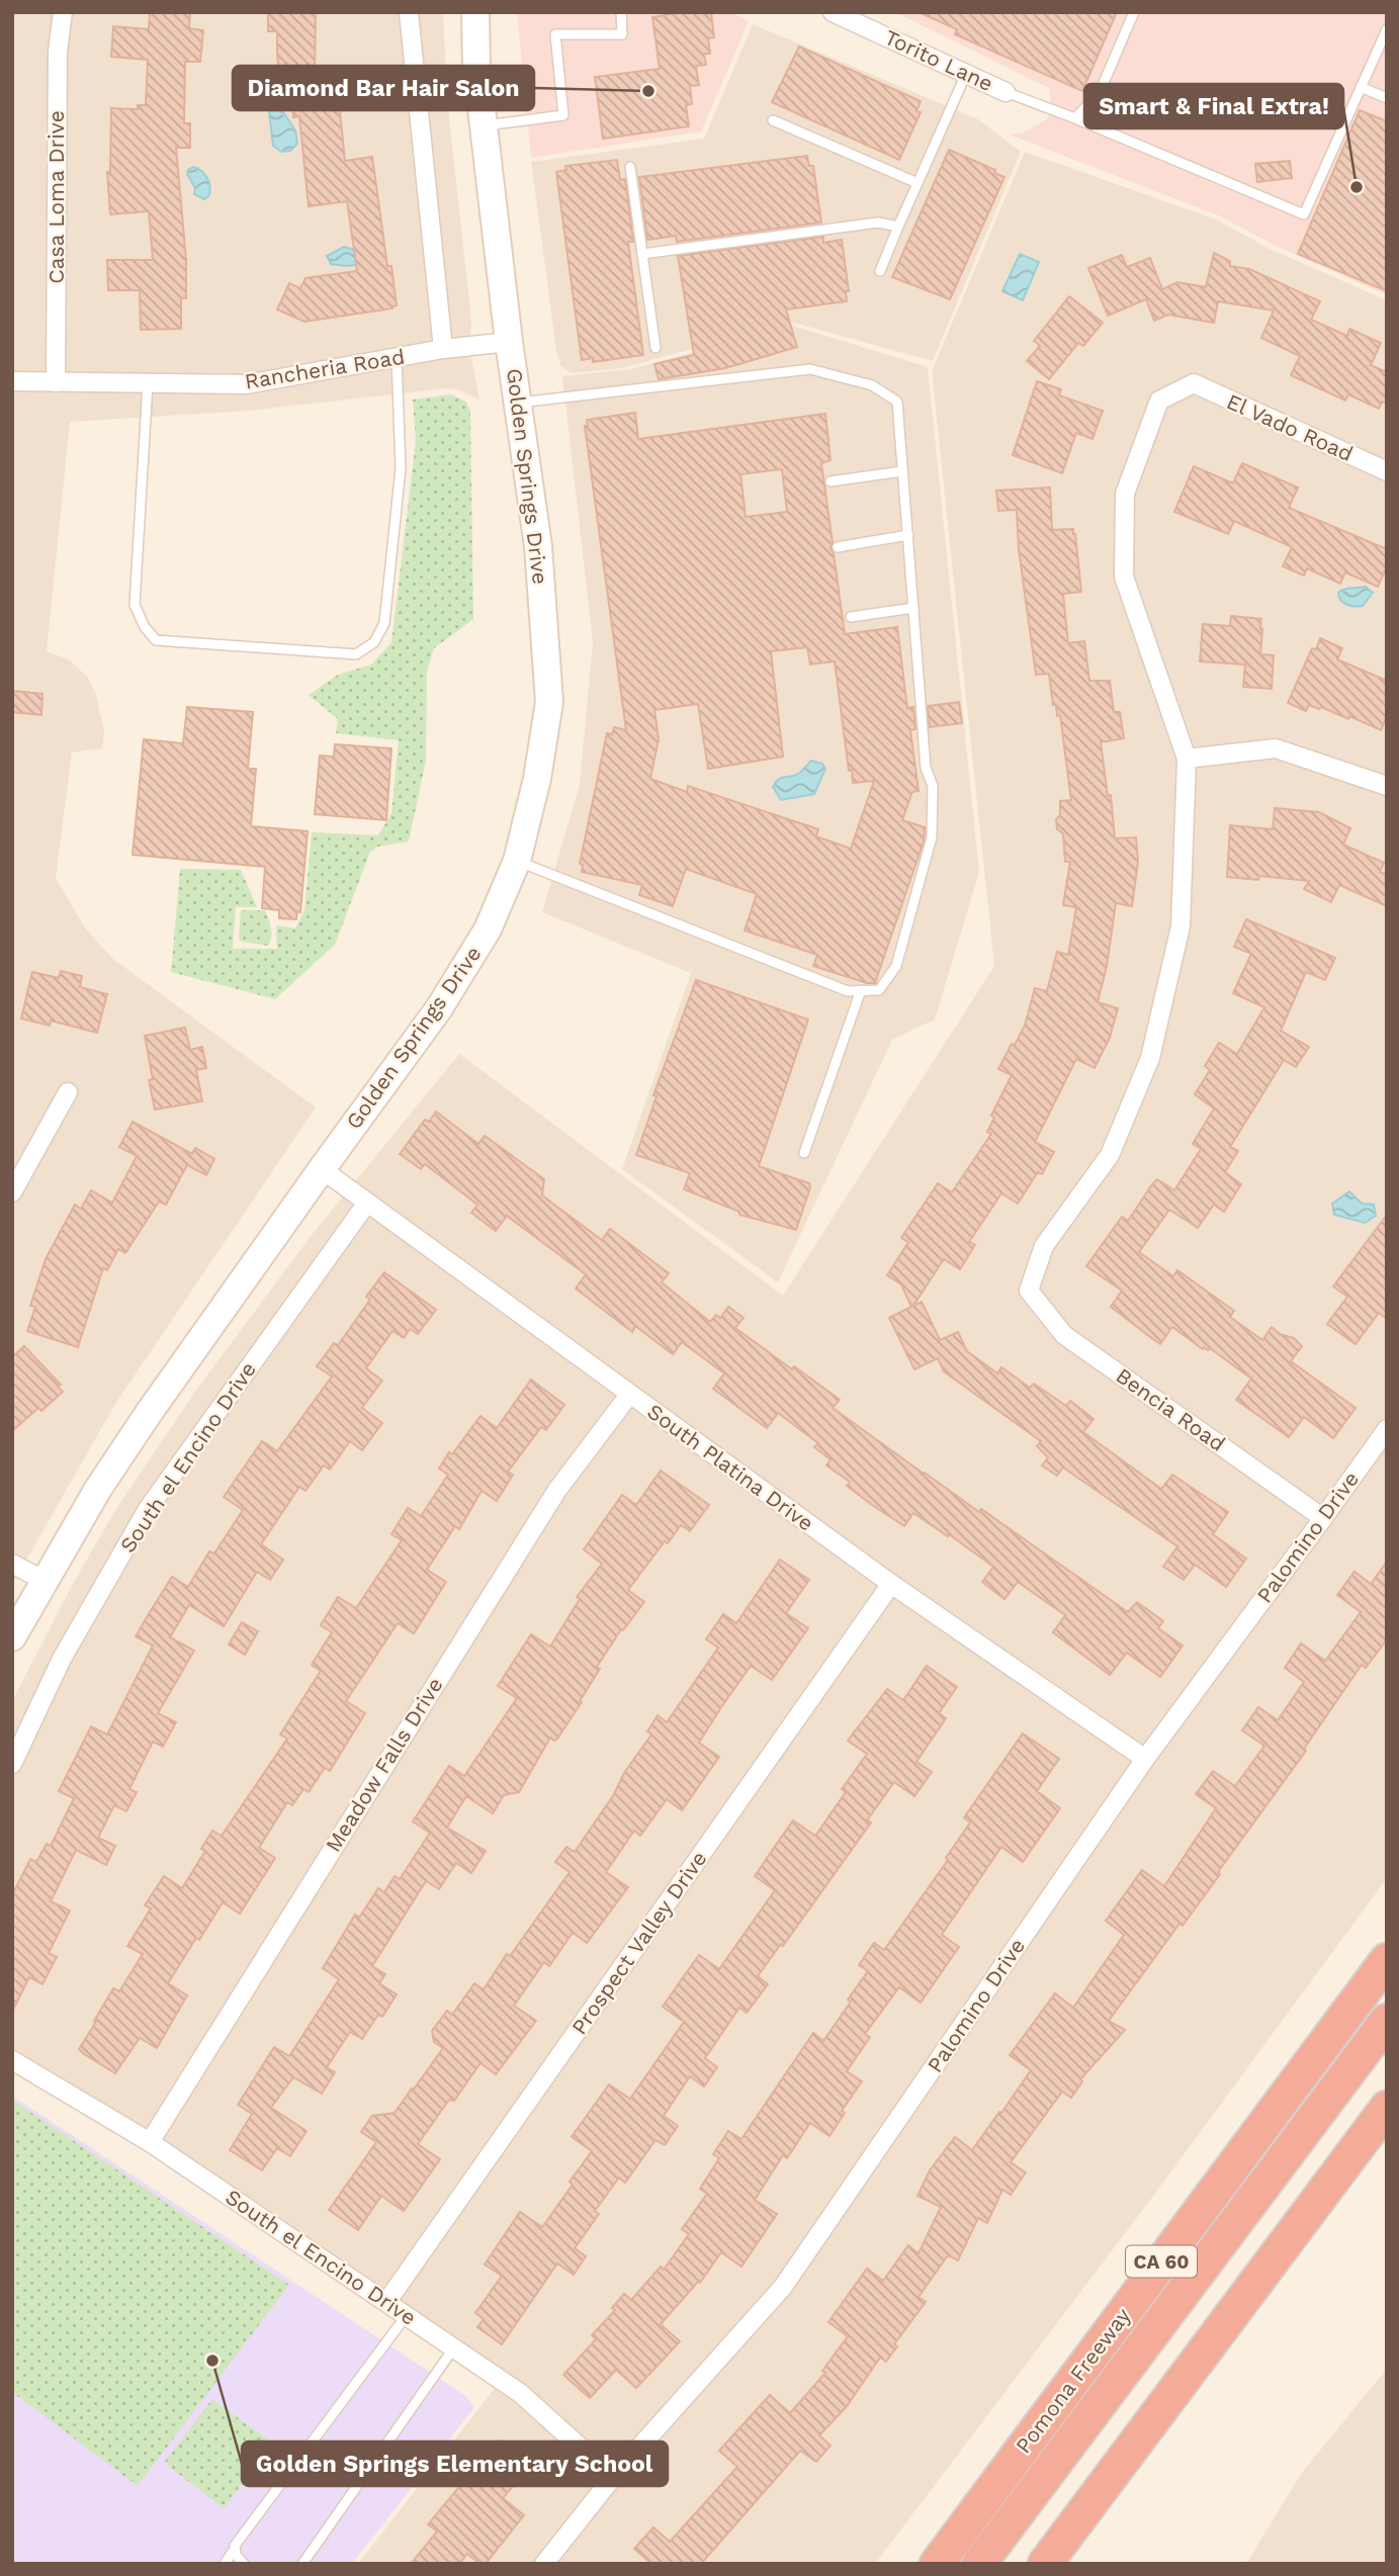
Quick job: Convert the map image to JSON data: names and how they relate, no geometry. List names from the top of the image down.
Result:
{
  "streets": {
    "highway": ["CA 60", "Pomona Freeway"],
    "main road": ["Golden Springs Drive"],
    "street": [
      "Torito Lane",
      "Casa Loma Drive",
      "Rancheria Road",
      "El Vado Road",
      "Bencia Road",
      "South el Encino Drive",
      "South Platina Drive",
      "Palomino Drive",
      "Meadow Falls Drive",
      "Prospect Valley Drive"
    ]
  },
  "crossings": [
    ["Casa Loma Drive", "Rancheria Road"],
    ["Rancheria Road", "Golden Springs Drive"],
    ["El Vado Road", "Bencia Road"],
    ["Golden Springs Drive", "South Platina Drive"],
    ["Bencia Road", "Palomino Drive"],
    ["South el Encino Drive", "South Platina Drive"],
    ["South el Encino Drive", "Palomino Drive"],
    ["South el Encino Drive", "Meadow Falls Drive"],
    ["South el Encino Drive", "Prospect Valley Drive"],
    ["South Platina Drive", "Palomino Drive"],
    ["South Platina Drive", "Meadow Falls Drive"],
    ["South Platina Drive", "Prospect Valley Drive"]
  ],
  "places": ["Diamond Bar Hair Salon", "Smart & Final Extra!", "Golden Springs Elementary School"]
}
